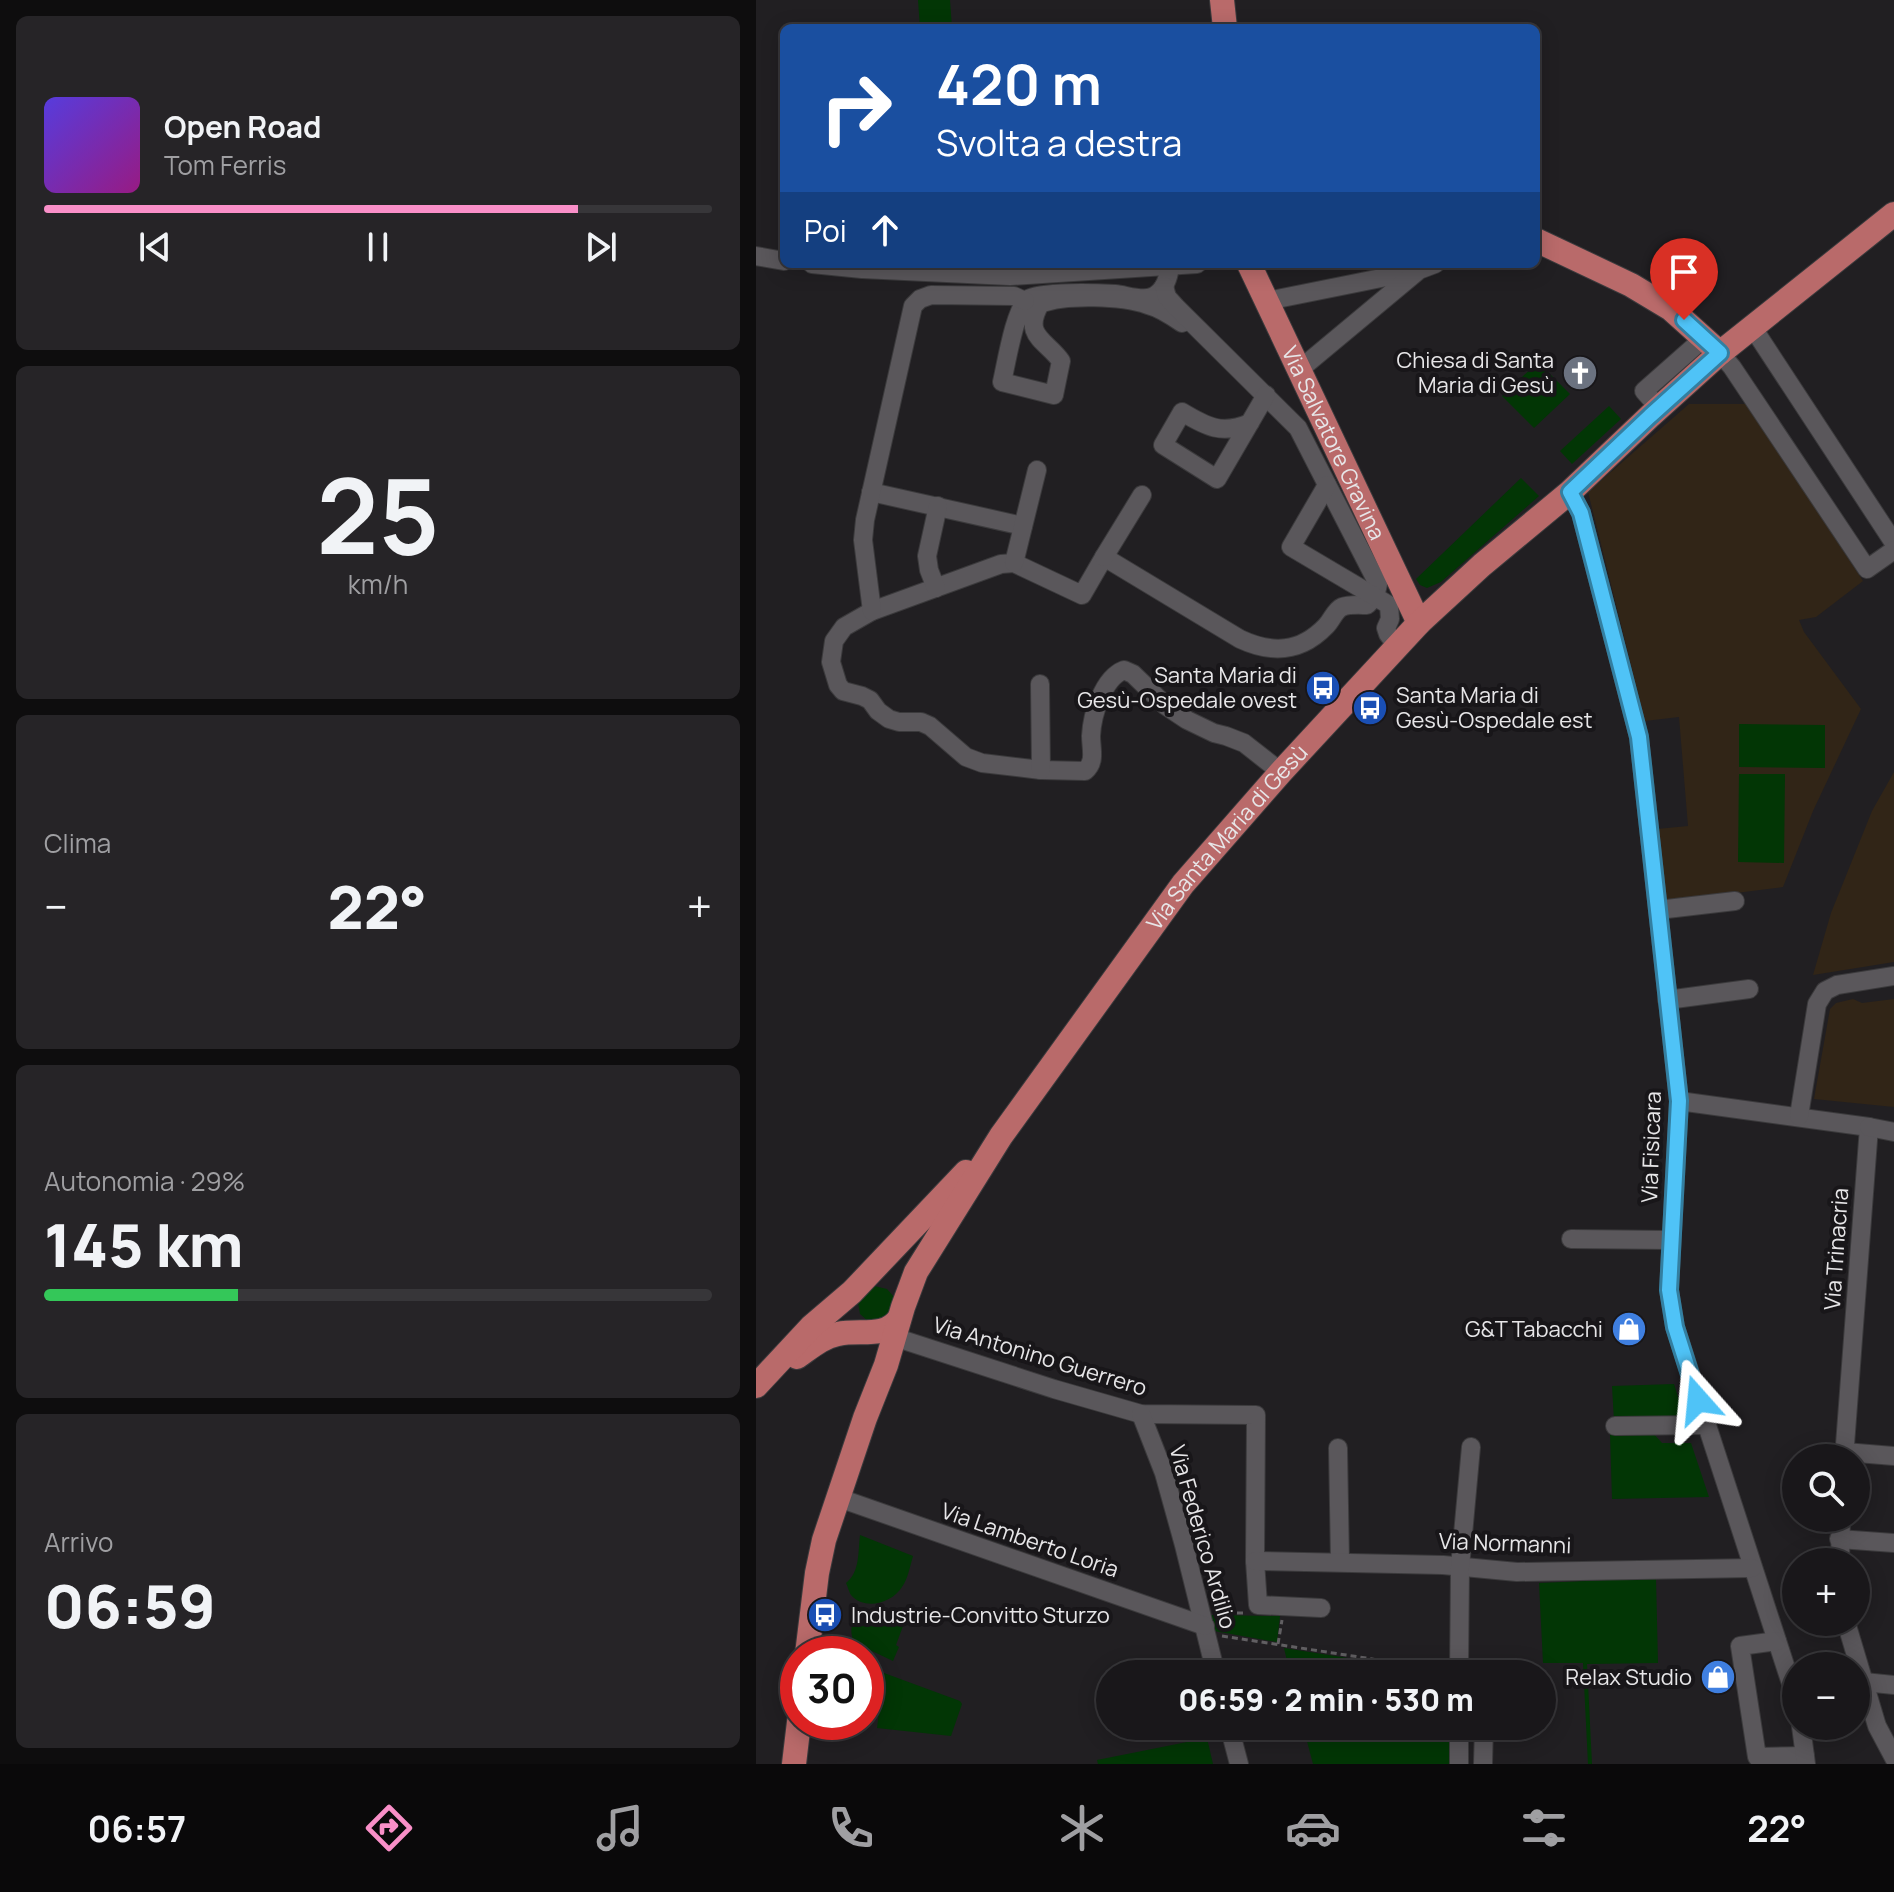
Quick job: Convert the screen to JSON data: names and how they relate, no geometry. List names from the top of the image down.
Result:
{
  "streets": {
    "main road": ["Via Salvatore Gravina", "Via Santa Maria di Gesù"],
    "street": [
      "Via Fisicara",
      "Via Trinacria",
      "Via Antonino Guerrero",
      "Via Federico Ardilio",
      "Via Lamberto Loria",
      "Via Normanni"
    ]
  },
  "crossings": [
    ["Via Salvatore Gravina", "Via Santa Maria di Gesù"],
    ["Via Fisicara", "Via Normanni"],
    ["Via Antonino Guerrero", "Via Federico Ardilio"],
    ["Via Antonino Guerrero", "Via Normanni"],
    ["Via Federico Ardilio", "Via Lamberto Loria"]
  ],
  "places": {
    "church": ["Chiesa di Santa Maria di Gesù"],
    "bus stop": ["Santa Maria di Gesù-Ospedale ovest", "Santa Maria di Gesù-Ospedale est", "Industrie-Convitto Sturzo"],
    "shop": ["G&T Tabacchi", "Relax Studio"]
  },
  "page": {
    "turn": ["420 m", "Svolta a destra"],
    "song": ["Open Road", "Tom Ferris"],
    "then": "Poi",
    "tile": [
      ["25", "km/h"],
      "Clima",
      ["Autonomia · 29%", "145 km"],
      ["Arrivo", "06:59"]
    ],
    "heat": ["−", "22°", "+"],
    "map_buttons": ["+", "−"],
    "limit": "30",
    "trip": "06:59 · 2 min · 530 m",
    "tabs": ["06:57", "22°"]
  }
}
